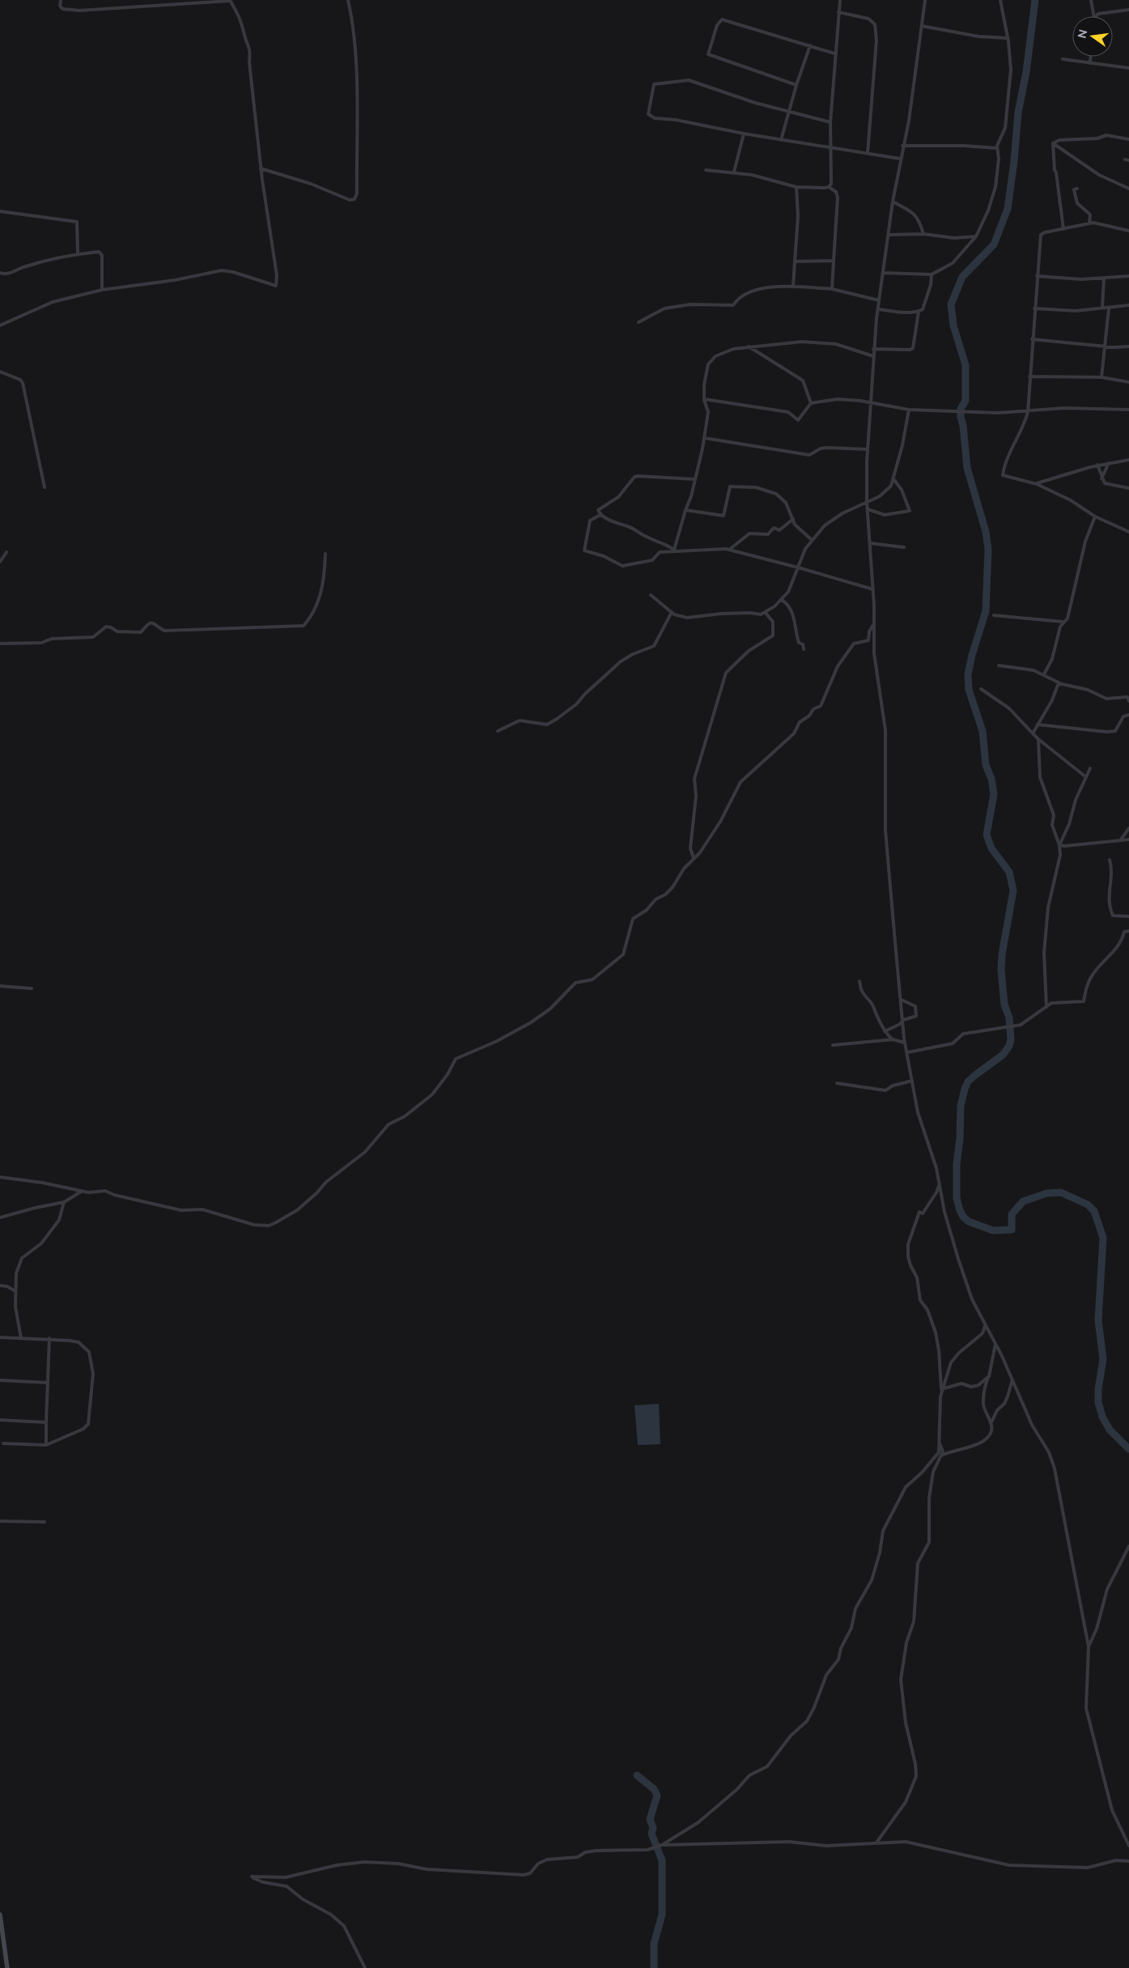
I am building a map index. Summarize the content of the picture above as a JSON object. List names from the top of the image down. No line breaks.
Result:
{"north":"left"}
